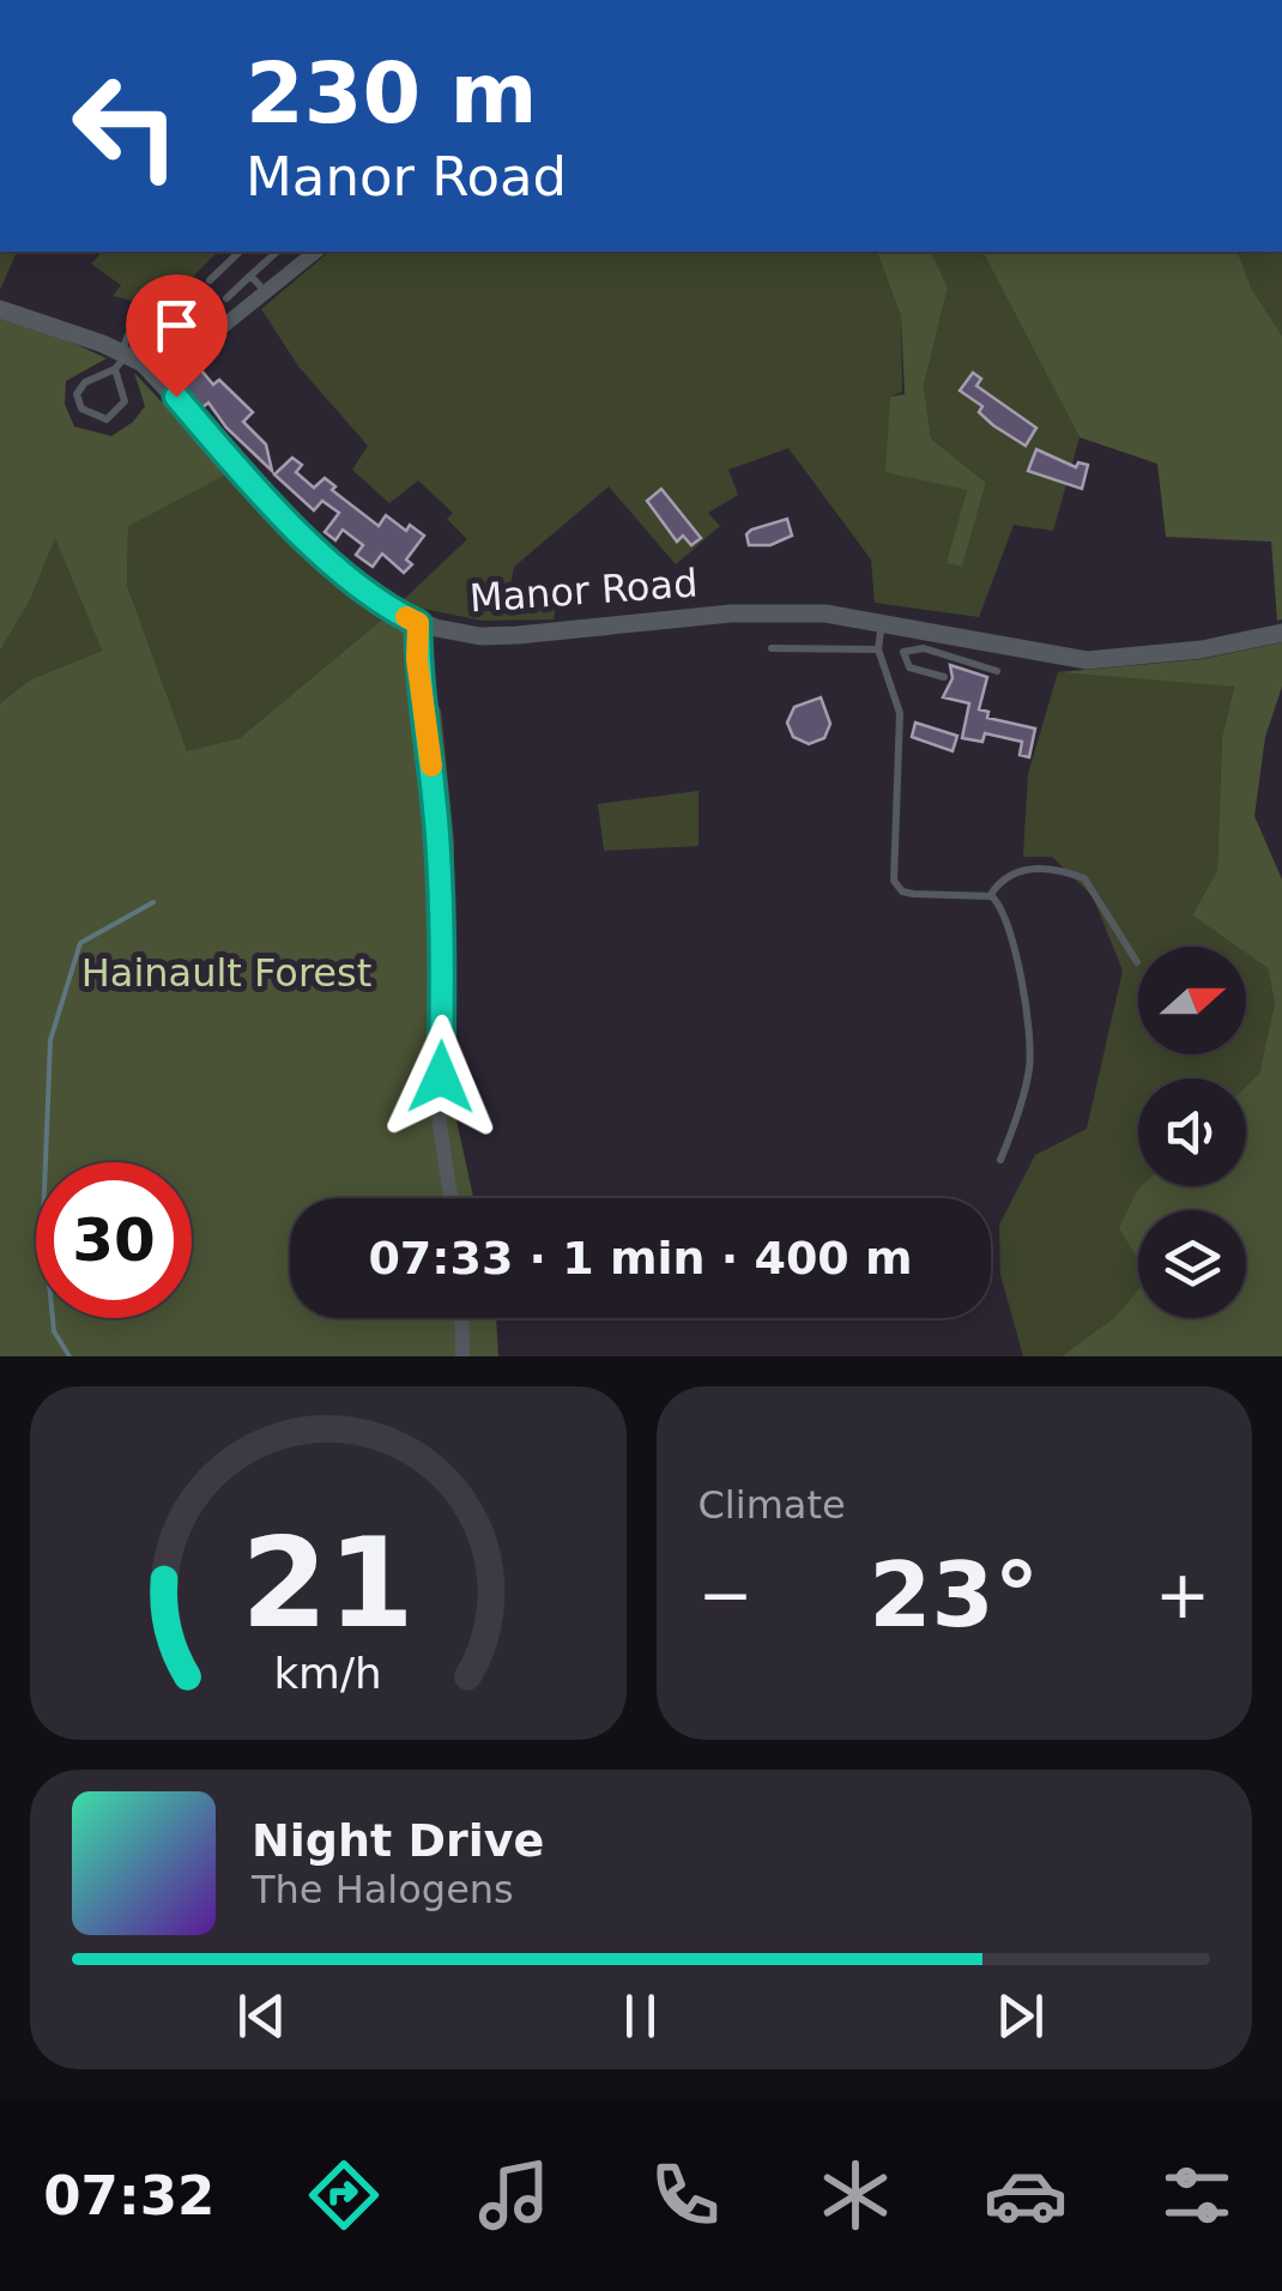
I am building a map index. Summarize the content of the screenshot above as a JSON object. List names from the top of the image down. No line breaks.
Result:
{"streets":{"street":["Manor Road"]},"parks":["Hainault Forest"],"north":"right","page":{"turn":["230 m","Manor Road"],"limit":"30","trip":"07:33 · 1 min · 400 m","tile":"Climate","heat":["−","23°","+"],"song":["Night Drive","The Halogens"],"tabs":"07:32","gauge":["21","km/h"]}}
